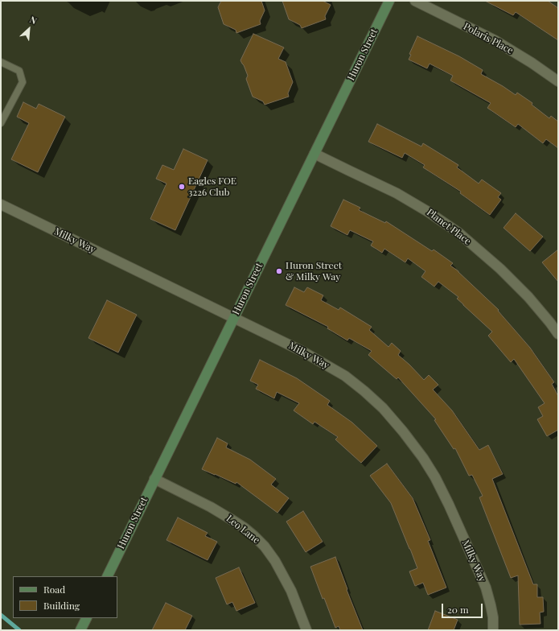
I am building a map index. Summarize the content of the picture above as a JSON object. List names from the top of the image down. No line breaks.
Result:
{"streets":{"main road":["Huron Street"],"street":["Polaris Place","Planet Place","Milky Way","Leo Lane"]},"crossings":[["Huron Street","Planet Place"],["Huron Street","Milky Way"],["Huron Street","Leo Lane"]],"places":["Eagles FOE 3226 Club","Huron Street & Milky Way"],"legend":["Road","Building"],"scale_bar":"20 m","north":"top right"}
